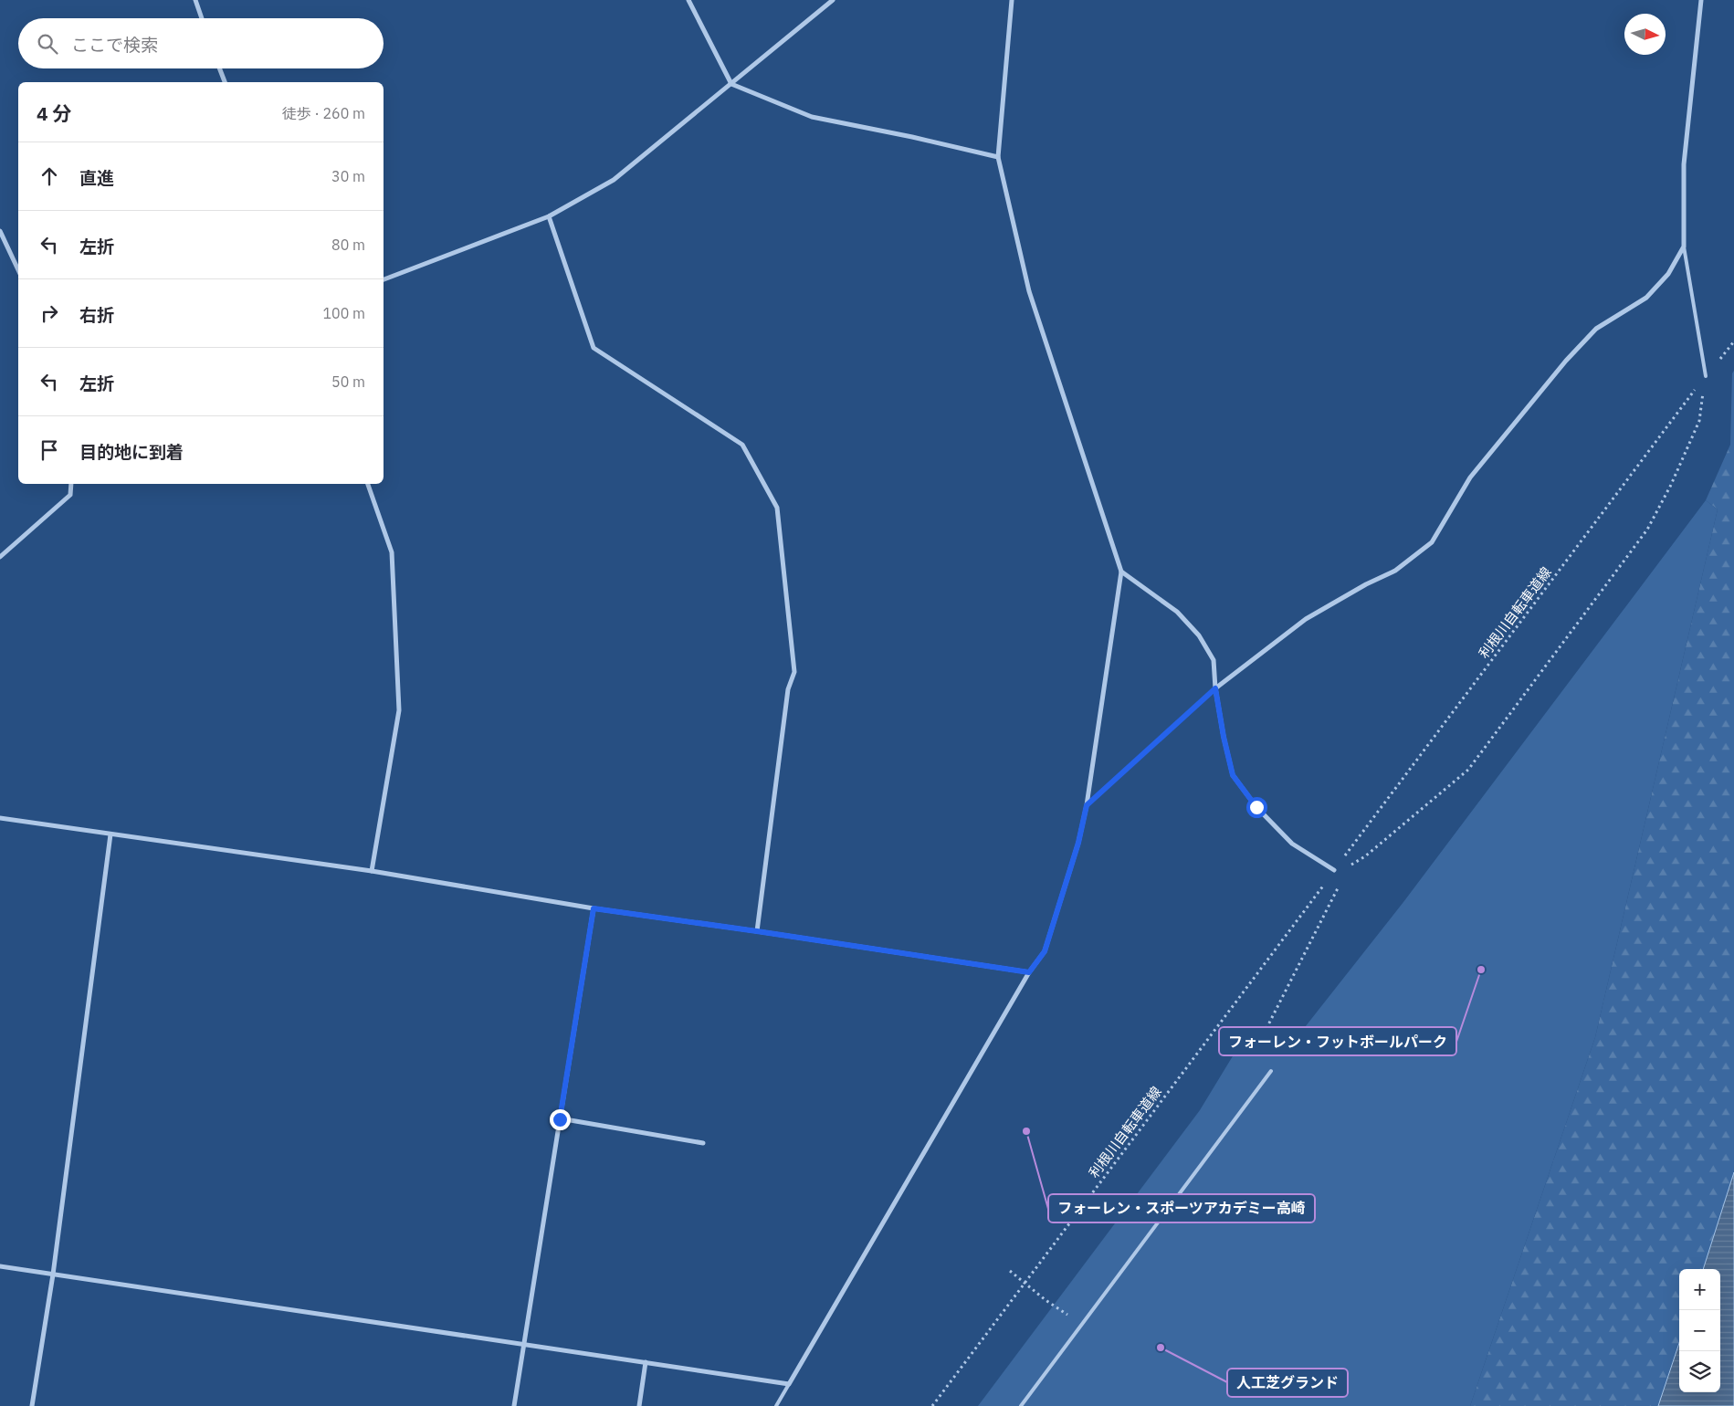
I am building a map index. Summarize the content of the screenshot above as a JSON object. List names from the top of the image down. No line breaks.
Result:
{"streets":{"path":["利根川自転車道線"]},"places":["フォーレン・フットボールパーク","フォーレン・スポーツアカデミー高崎","人工芝グランド"],"north":"right","page":{"search":"ここで検索","heading":["4 分","徒歩 · 260 m"],"list":[["直進","30 m"],["左折","80 m"],["右折","100 m"],["左折","50 m"],"目的地に到着"],"map_buttons":["+","−"]}}
